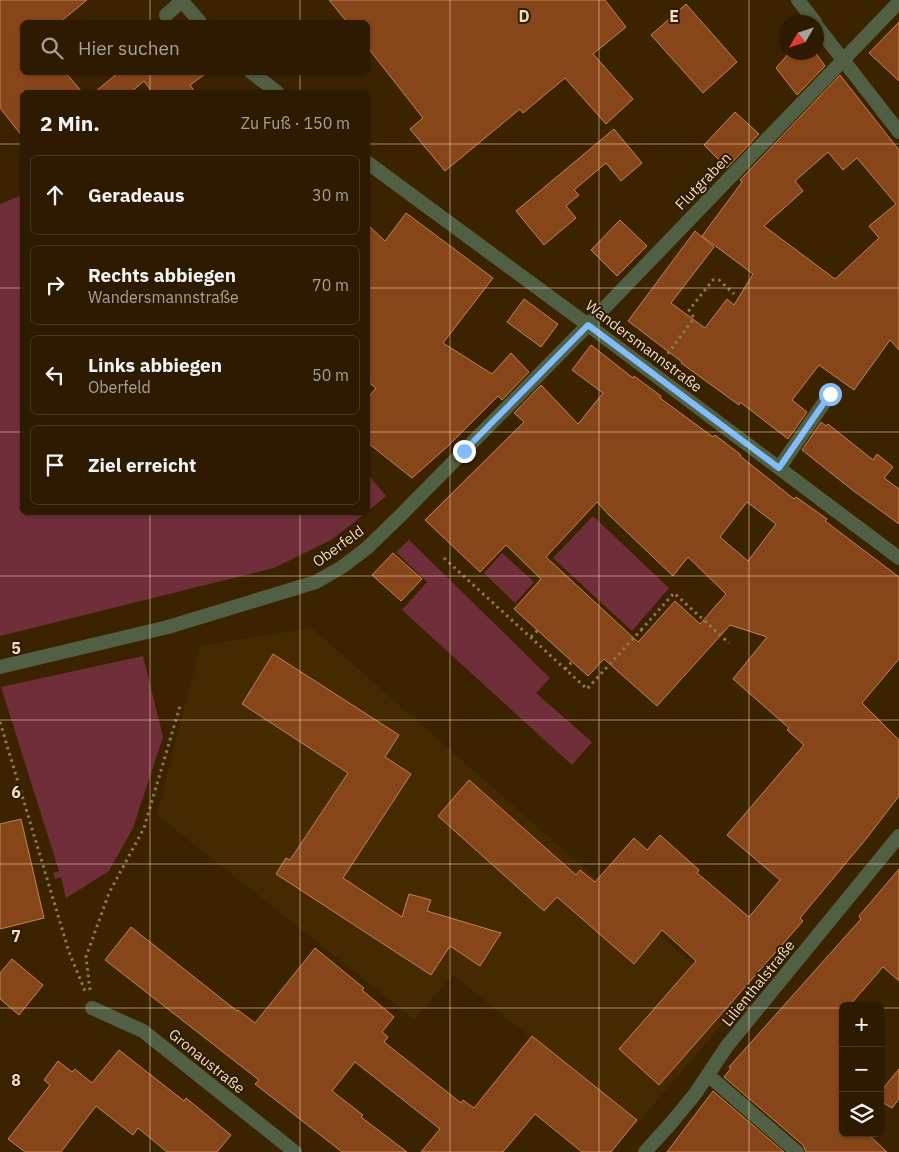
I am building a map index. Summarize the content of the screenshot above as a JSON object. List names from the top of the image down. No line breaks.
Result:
{"streets":{"street":["Flutgraben","Wandersmannstraße","Oberfeld","Lilienthalstraße","Gronaustraße"]},"crossings":[["Flutgraben","Wandersmannstraße"],["Flutgraben","Oberfeld"],["Wandersmannstraße","Oberfeld"]],"north":"bottom left","page":{"search":"Hier suchen","heading":["2 Min.","Zu Fuß · 150 m"],"list":[["Geradeaus","30 m"],["Rechts abbiegen","Wandersmannstraße","70 m"],["Links abbiegen","Oberfeld","50 m"],"Ziel erreicht"],"map_buttons":["+","−"]},"grid":{"columns":["D","E"],"rows":["5","6","7","8"]}}
